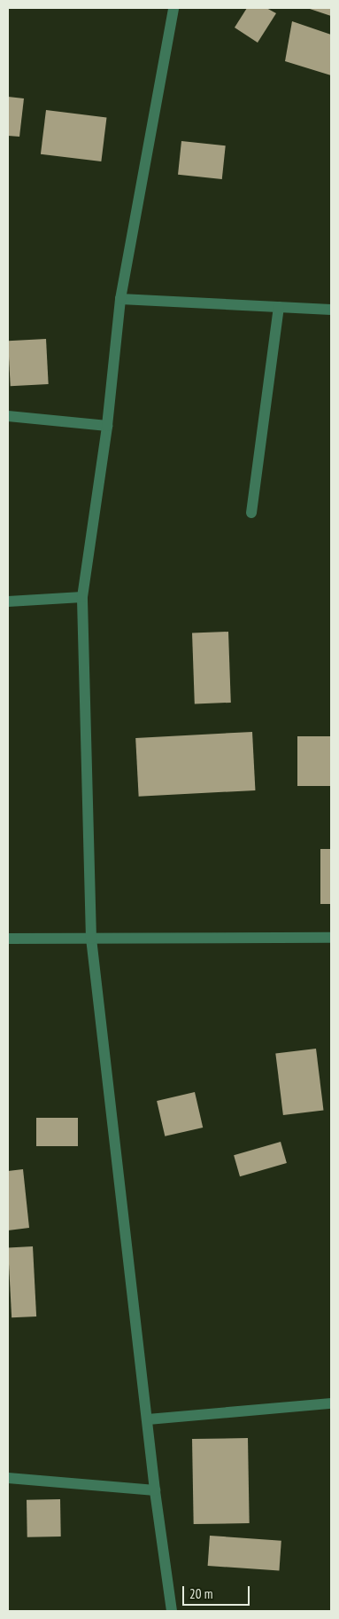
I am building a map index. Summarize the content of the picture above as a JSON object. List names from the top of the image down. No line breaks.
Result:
{"scale_bar":"20 m"}
